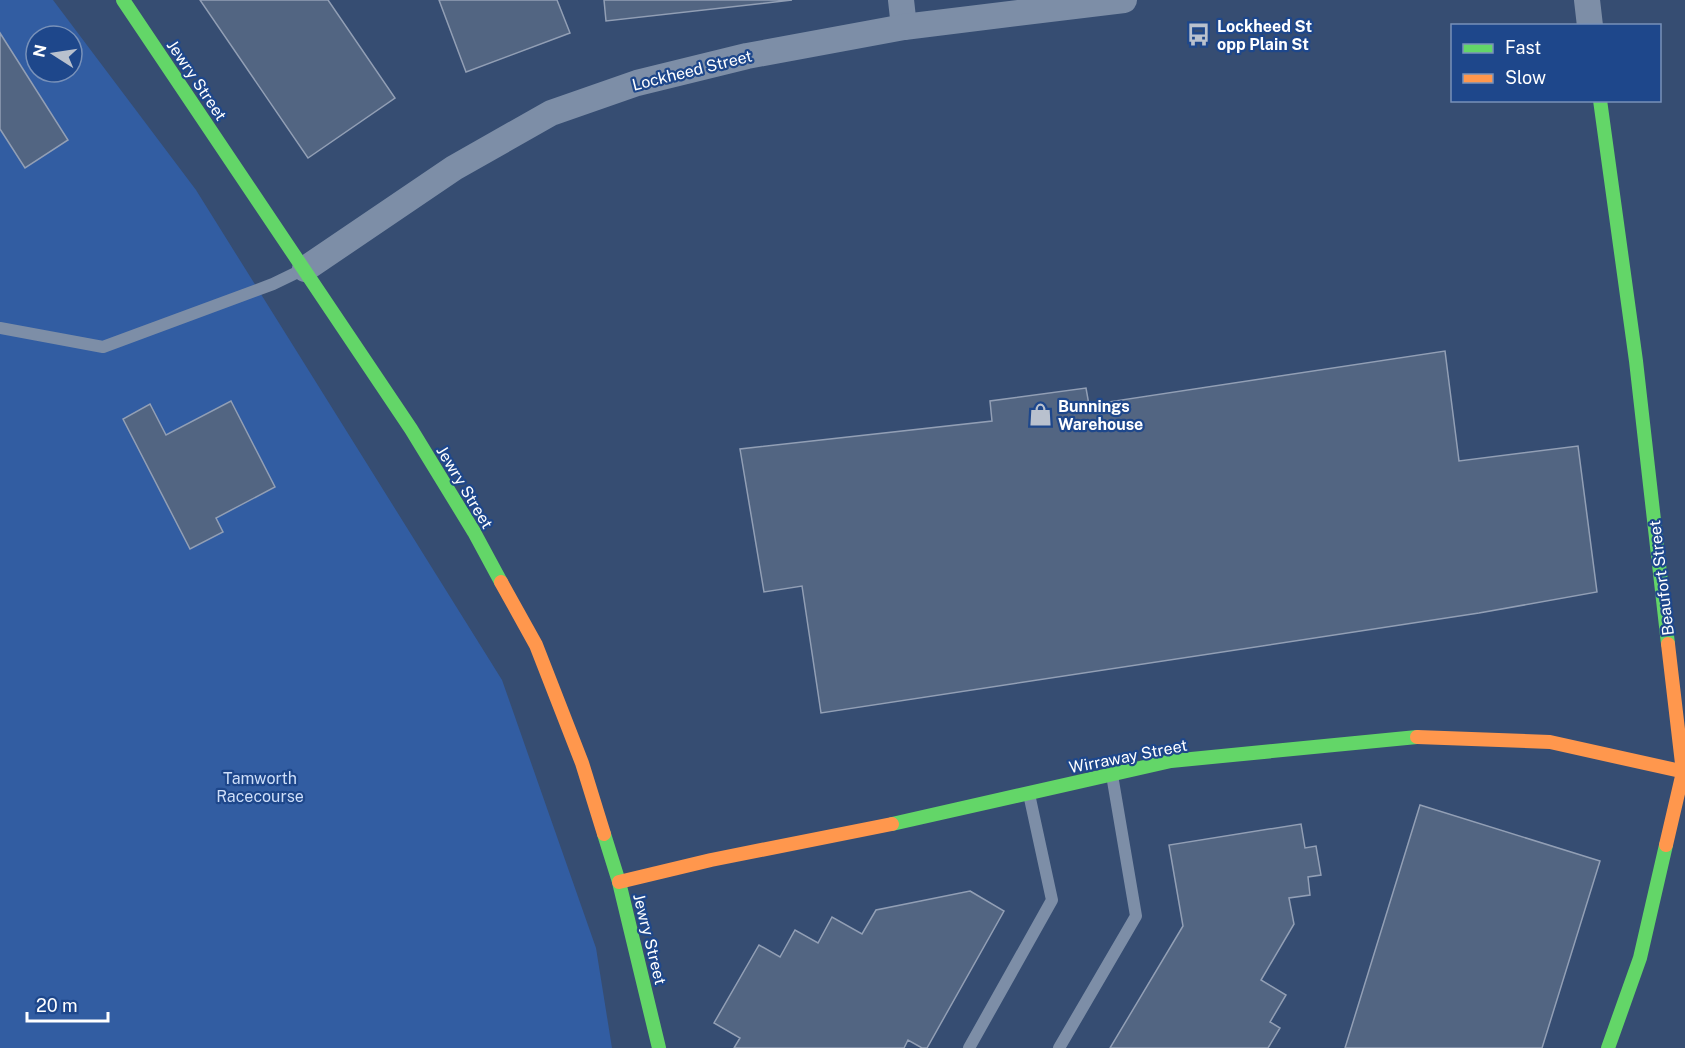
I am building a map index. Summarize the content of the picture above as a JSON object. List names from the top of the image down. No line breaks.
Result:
{"streets":{"street":["Lockheed Street","Jewry Street","Beaufort Street","Wirraway Street"]},"crossings":[["Lockheed Street","Jewry Street"],["Jewry Street","Wirraway Street"],["Beaufort Street","Wirraway Street"]],"parks":["Tamworth Racecourse"],"places":{"bus stop":["Lockheed St opp Plain St"],"shop":["Bunnings Warehouse"]},"legend":["Fast","Slow"],"scale_bar":"20 m","north":"left"}
